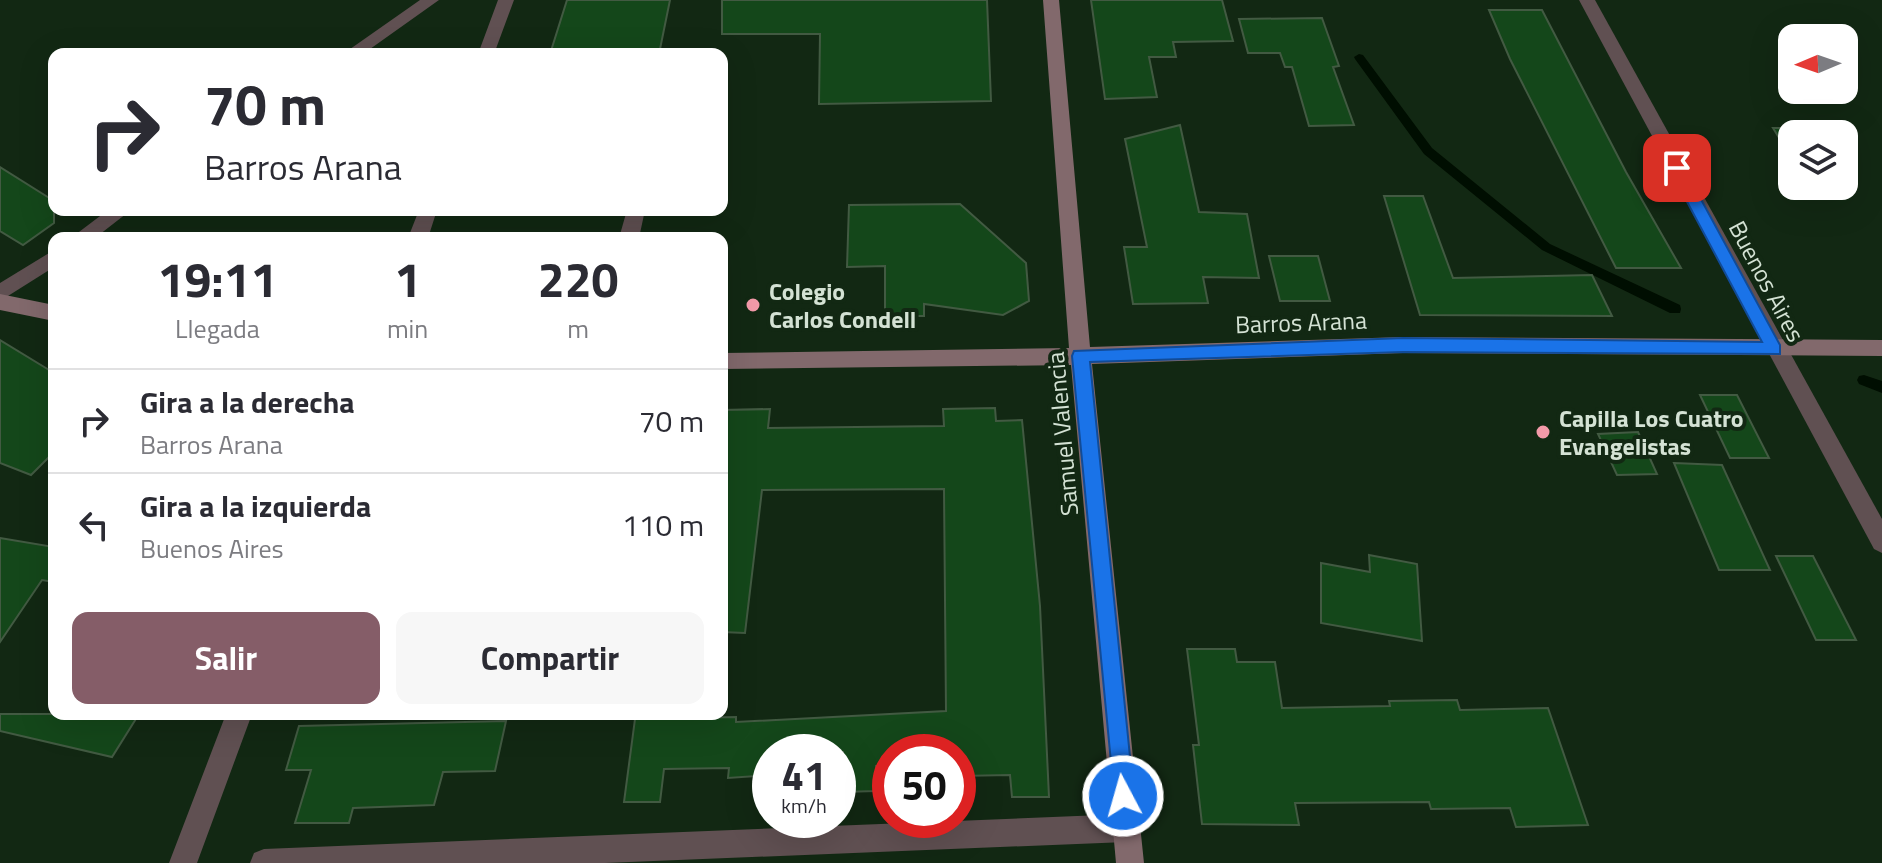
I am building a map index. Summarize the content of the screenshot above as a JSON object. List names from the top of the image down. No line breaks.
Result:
{"streets":{"main road":["Barros Arana","Samuel Valencia"],"street":["Buenos Aires"]},"crossings":[["Buenos Aires","Barros Arana"],["Barros Arana","Samuel Valencia"]],"places":["Colegio Carlos Condell","Capilla Los Cuatro Evangelistas"],"north":"left","page":{"turn":["70 m","Barros Arana"],"eta":["19:11","Llegada","1","min","220","m"],"list":[{"name":"Gira a la derecha","note":"Barros Arana","value":"70 m"},{"name":"Gira a la izquierda","note":"Buenos Aires","value":"110 m"}],"buttons":["Salir","Compartir"],"speed":"41 km/h","limit":"50"}}
